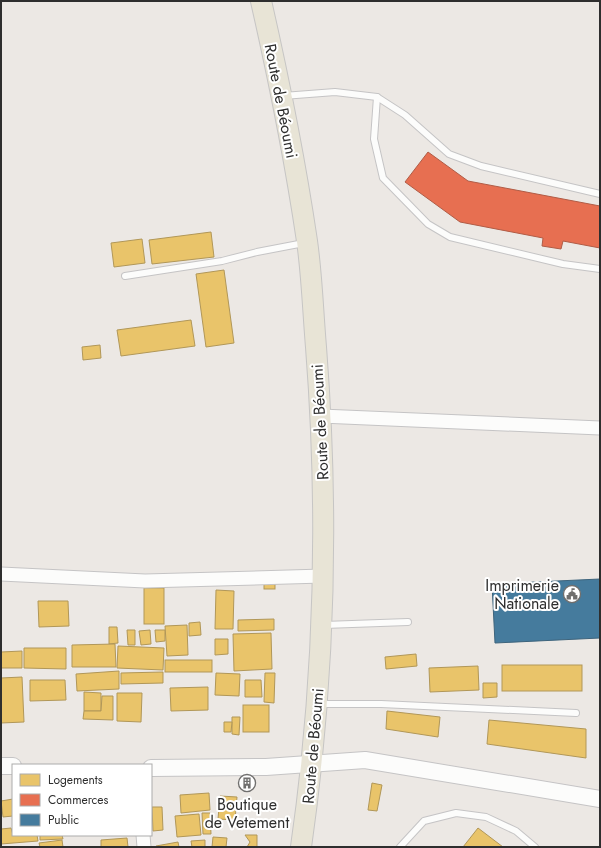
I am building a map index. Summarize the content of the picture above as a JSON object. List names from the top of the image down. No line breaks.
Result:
{"streets":{"main road":["Route de Béoumi"]},"places":{"public building":["Imprimerie Nationale"],"building":["Boutique de Vetement"]},"legend":["Logements","Commerces","Public"]}
